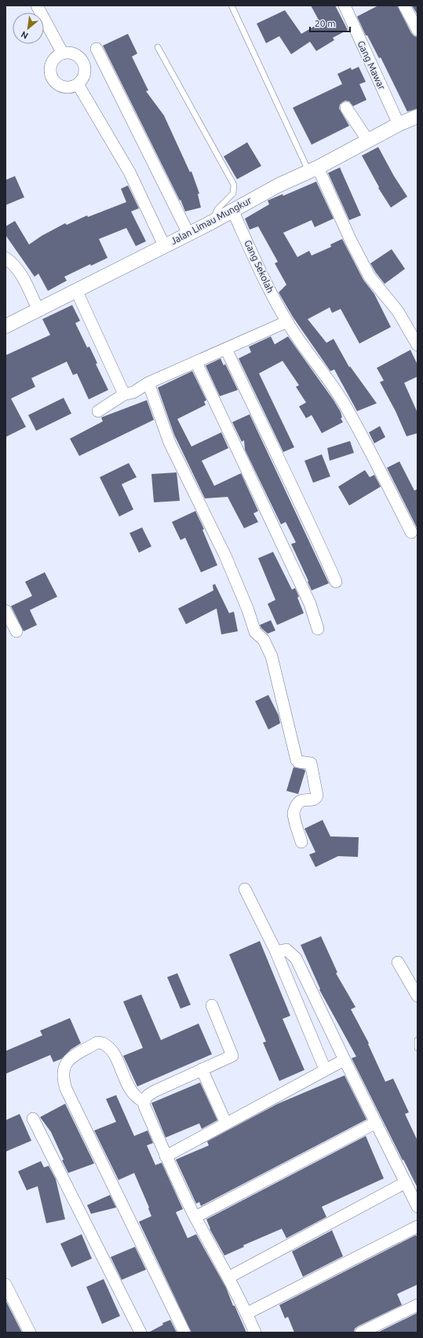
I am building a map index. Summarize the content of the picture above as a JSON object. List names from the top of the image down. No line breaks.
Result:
{"streets":{"street":["Gang Mawar","Jalan Limau Mungkur","Gang Sekolah"]},"crossings":[["Gang Mawar","Jalan Limau Mungkur"],["Jalan Limau Mungkur","Gang Sekolah"]],"scale_bar":"20 m","north":"bottom left"}
